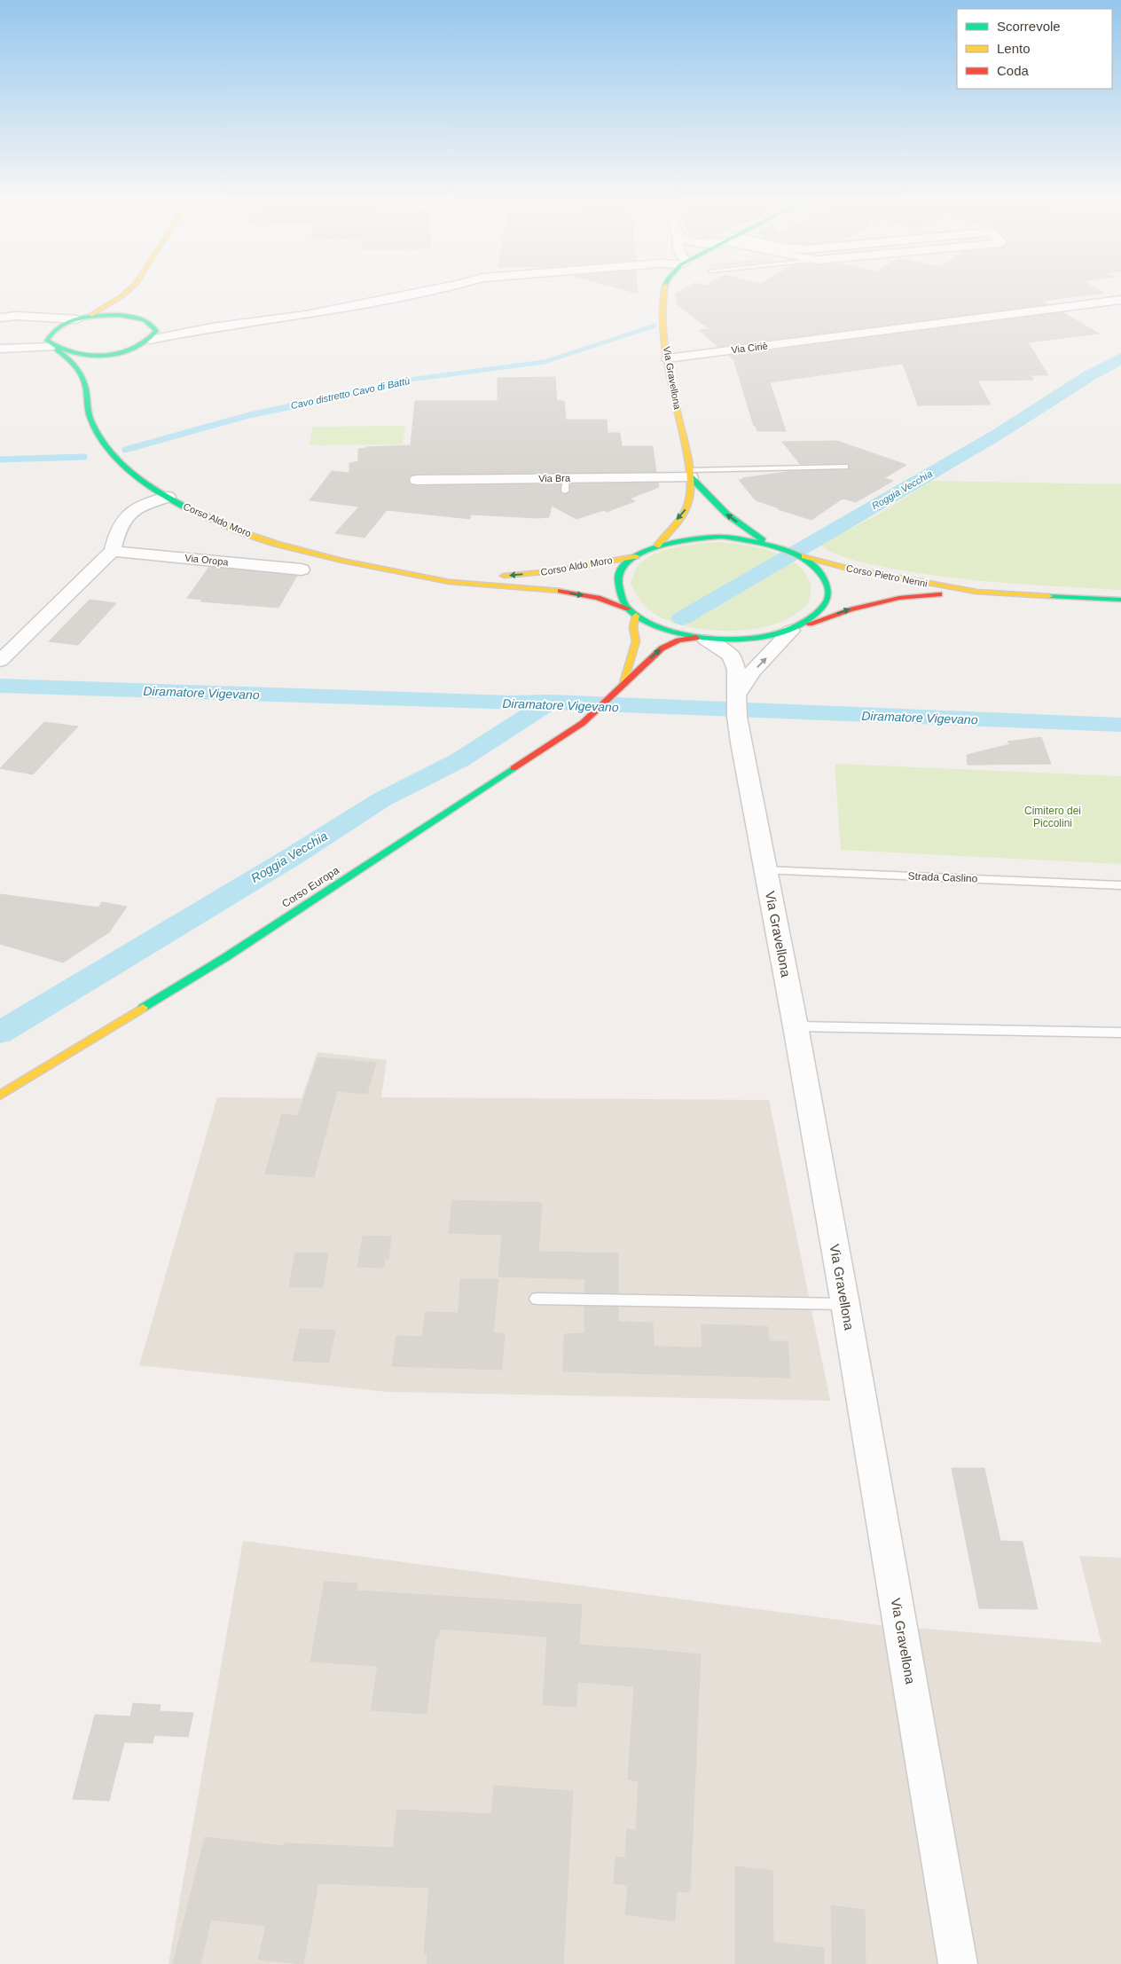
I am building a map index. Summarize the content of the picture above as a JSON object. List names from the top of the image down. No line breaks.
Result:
{"streets":{"main road":["Via Gravellona","Corso Aldo Moro","Corso Pietro Nenni","Corso Europa"],"street":["Via Ciriè","Via Bra","Via Oropa"],"lane":["Strada Caslino"]},"crossings":[["Via Ciriè","Via Gravellona"],["Via Gravellona","Via Bra"],["Via Gravellona","Corso Aldo Moro"],["Via Gravellona","Corso Pietro Nenni"],["Via Gravellona","Strada Caslino"],["Via Gravellona","Corso Europa"],["Corso Aldo Moro","Corso Pietro Nenni"],["Corso Aldo Moro","Corso Europa"],["Corso Pietro Nenni","Corso Europa"]],"water":["Cavo distretto Cavo di Battù","Roggia Vecchia","Diramatore Vigevano"],"parks":["Cimitero dei Piccolini"],"legend":["Scorrevole","Lento","Coda"]}
